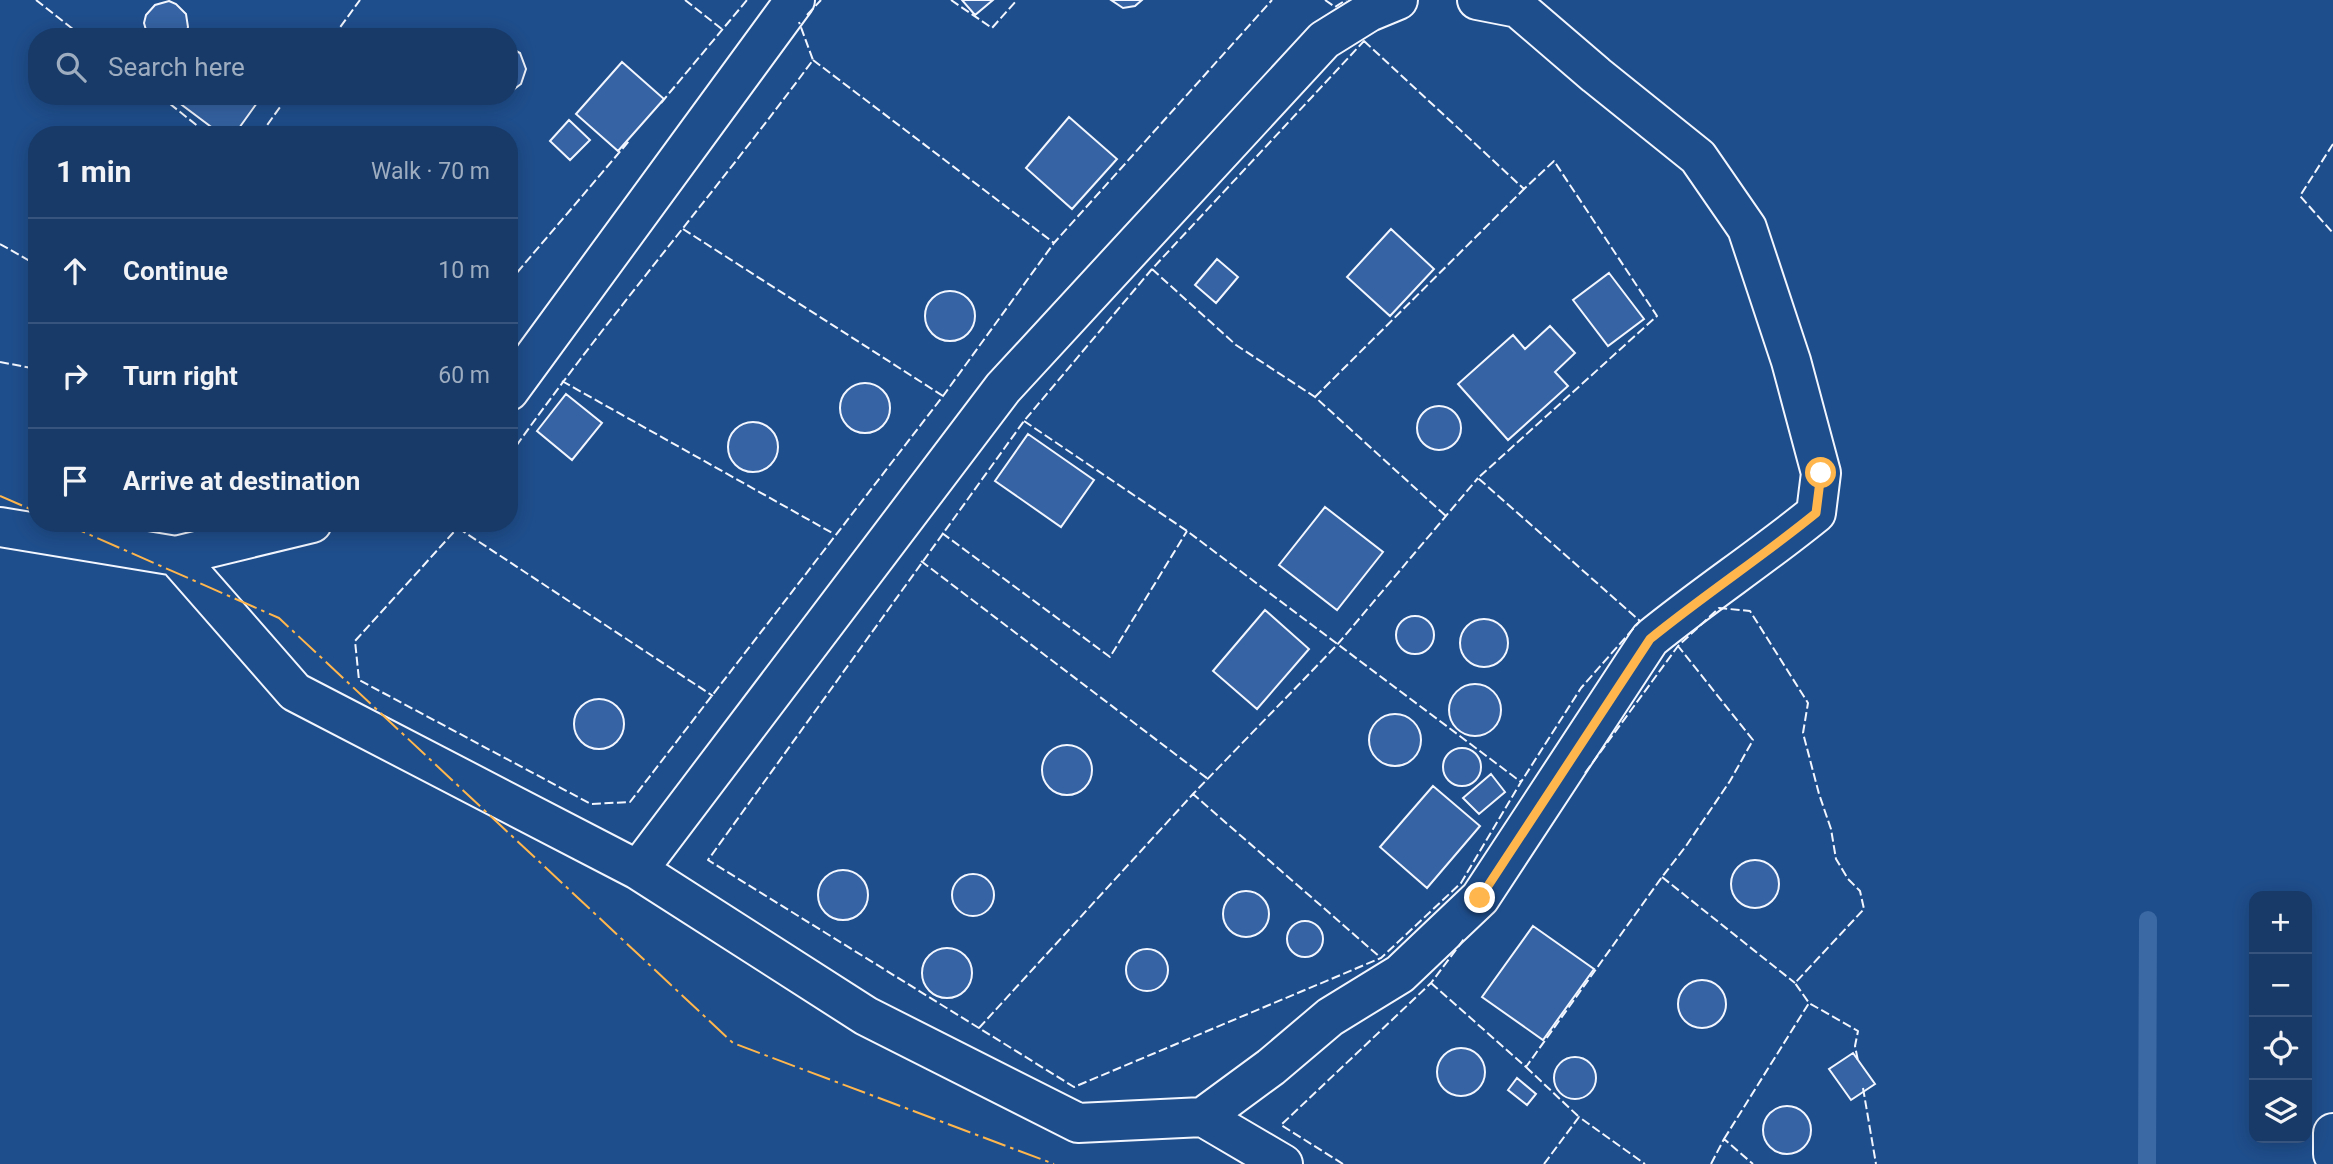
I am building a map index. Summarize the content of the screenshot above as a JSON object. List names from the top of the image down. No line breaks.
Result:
{"page":{"search":"Search here","heading":["1 min","Walk · 70 m"],"list":[["Continue","10 m"],["Turn right","60 m"],"Arrive at destination"],"map_buttons":["+","−"]}}
